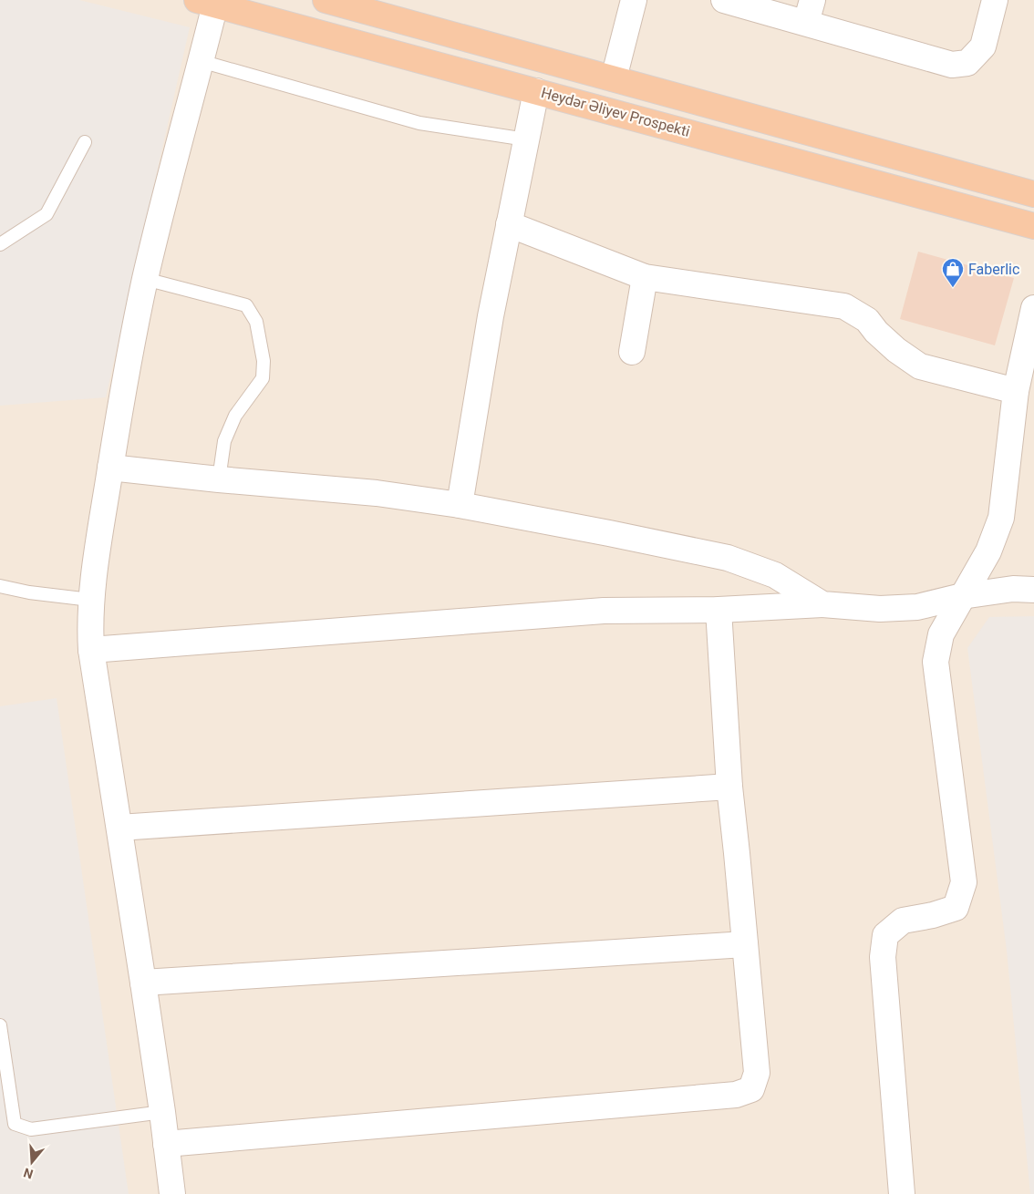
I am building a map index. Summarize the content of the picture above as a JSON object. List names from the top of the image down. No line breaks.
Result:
{"streets":{"highway":["Heydər Əliyev Prospekti"]},"places":{"shop":["Faberlic"]},"north":"bottom"}
